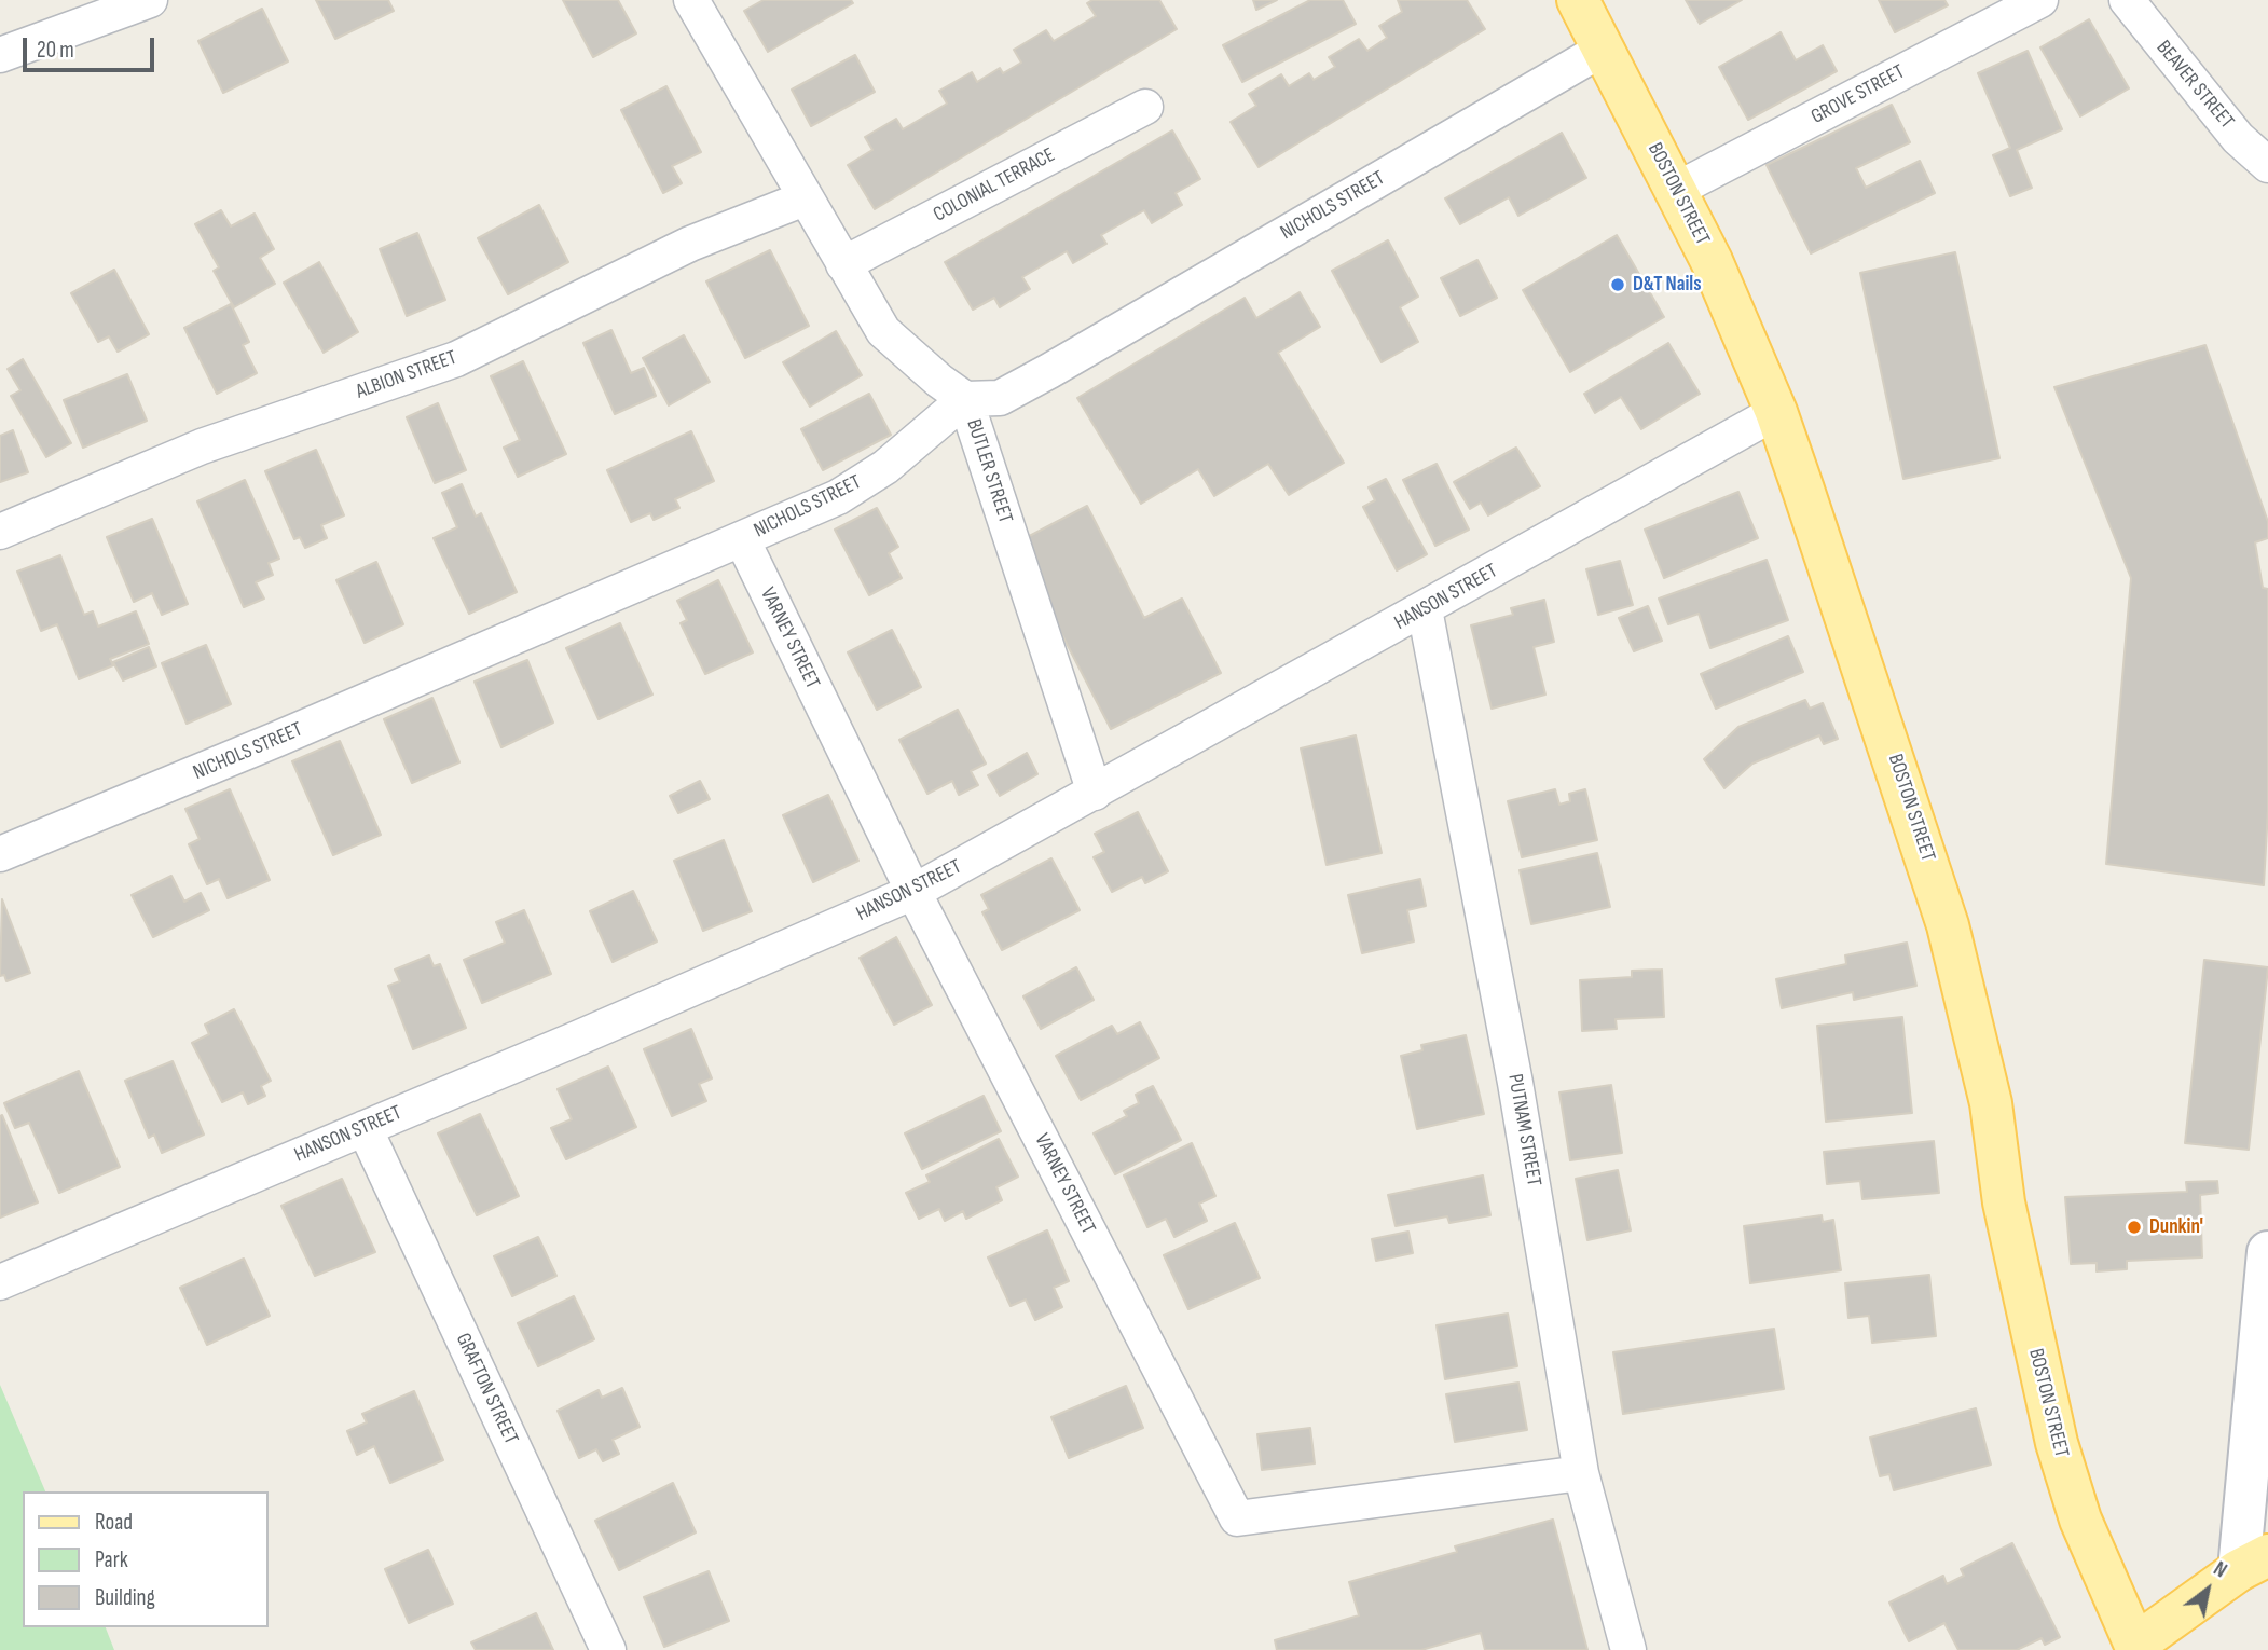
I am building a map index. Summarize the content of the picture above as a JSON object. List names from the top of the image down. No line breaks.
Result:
{"streets":{"main road":["BOSTON STREET"],"street":["BEAVER STREET","GROVE STREET","COLONIAL TERRACE","NICHOLS STREET","ALBION STREET","BUTLER STREET","HANSON STREET","VARNEY STREET","PUTNAM STREET","GRAFTON STREET"]},"crossings":[["GROVE STREET","BOSTON STREET"],["COLONIAL TERRACE","BUTLER STREET"],["BOSTON STREET","NICHOLS STREET"],["BOSTON STREET","HANSON STREET"],["NICHOLS STREET","BUTLER STREET"],["NICHOLS STREET","VARNEY STREET"],["ALBION STREET","BUTLER STREET"],["BUTLER STREET","HANSON STREET"],["HANSON STREET","VARNEY STREET"],["HANSON STREET","PUTNAM STREET"],["HANSON STREET","GRAFTON STREET"],["VARNEY STREET","PUTNAM STREET"]],"places":["D&T Nails","Dunkin'"],"legend":["Road","Park","Building"],"scale_bar":"20 m","north":"top right"}
